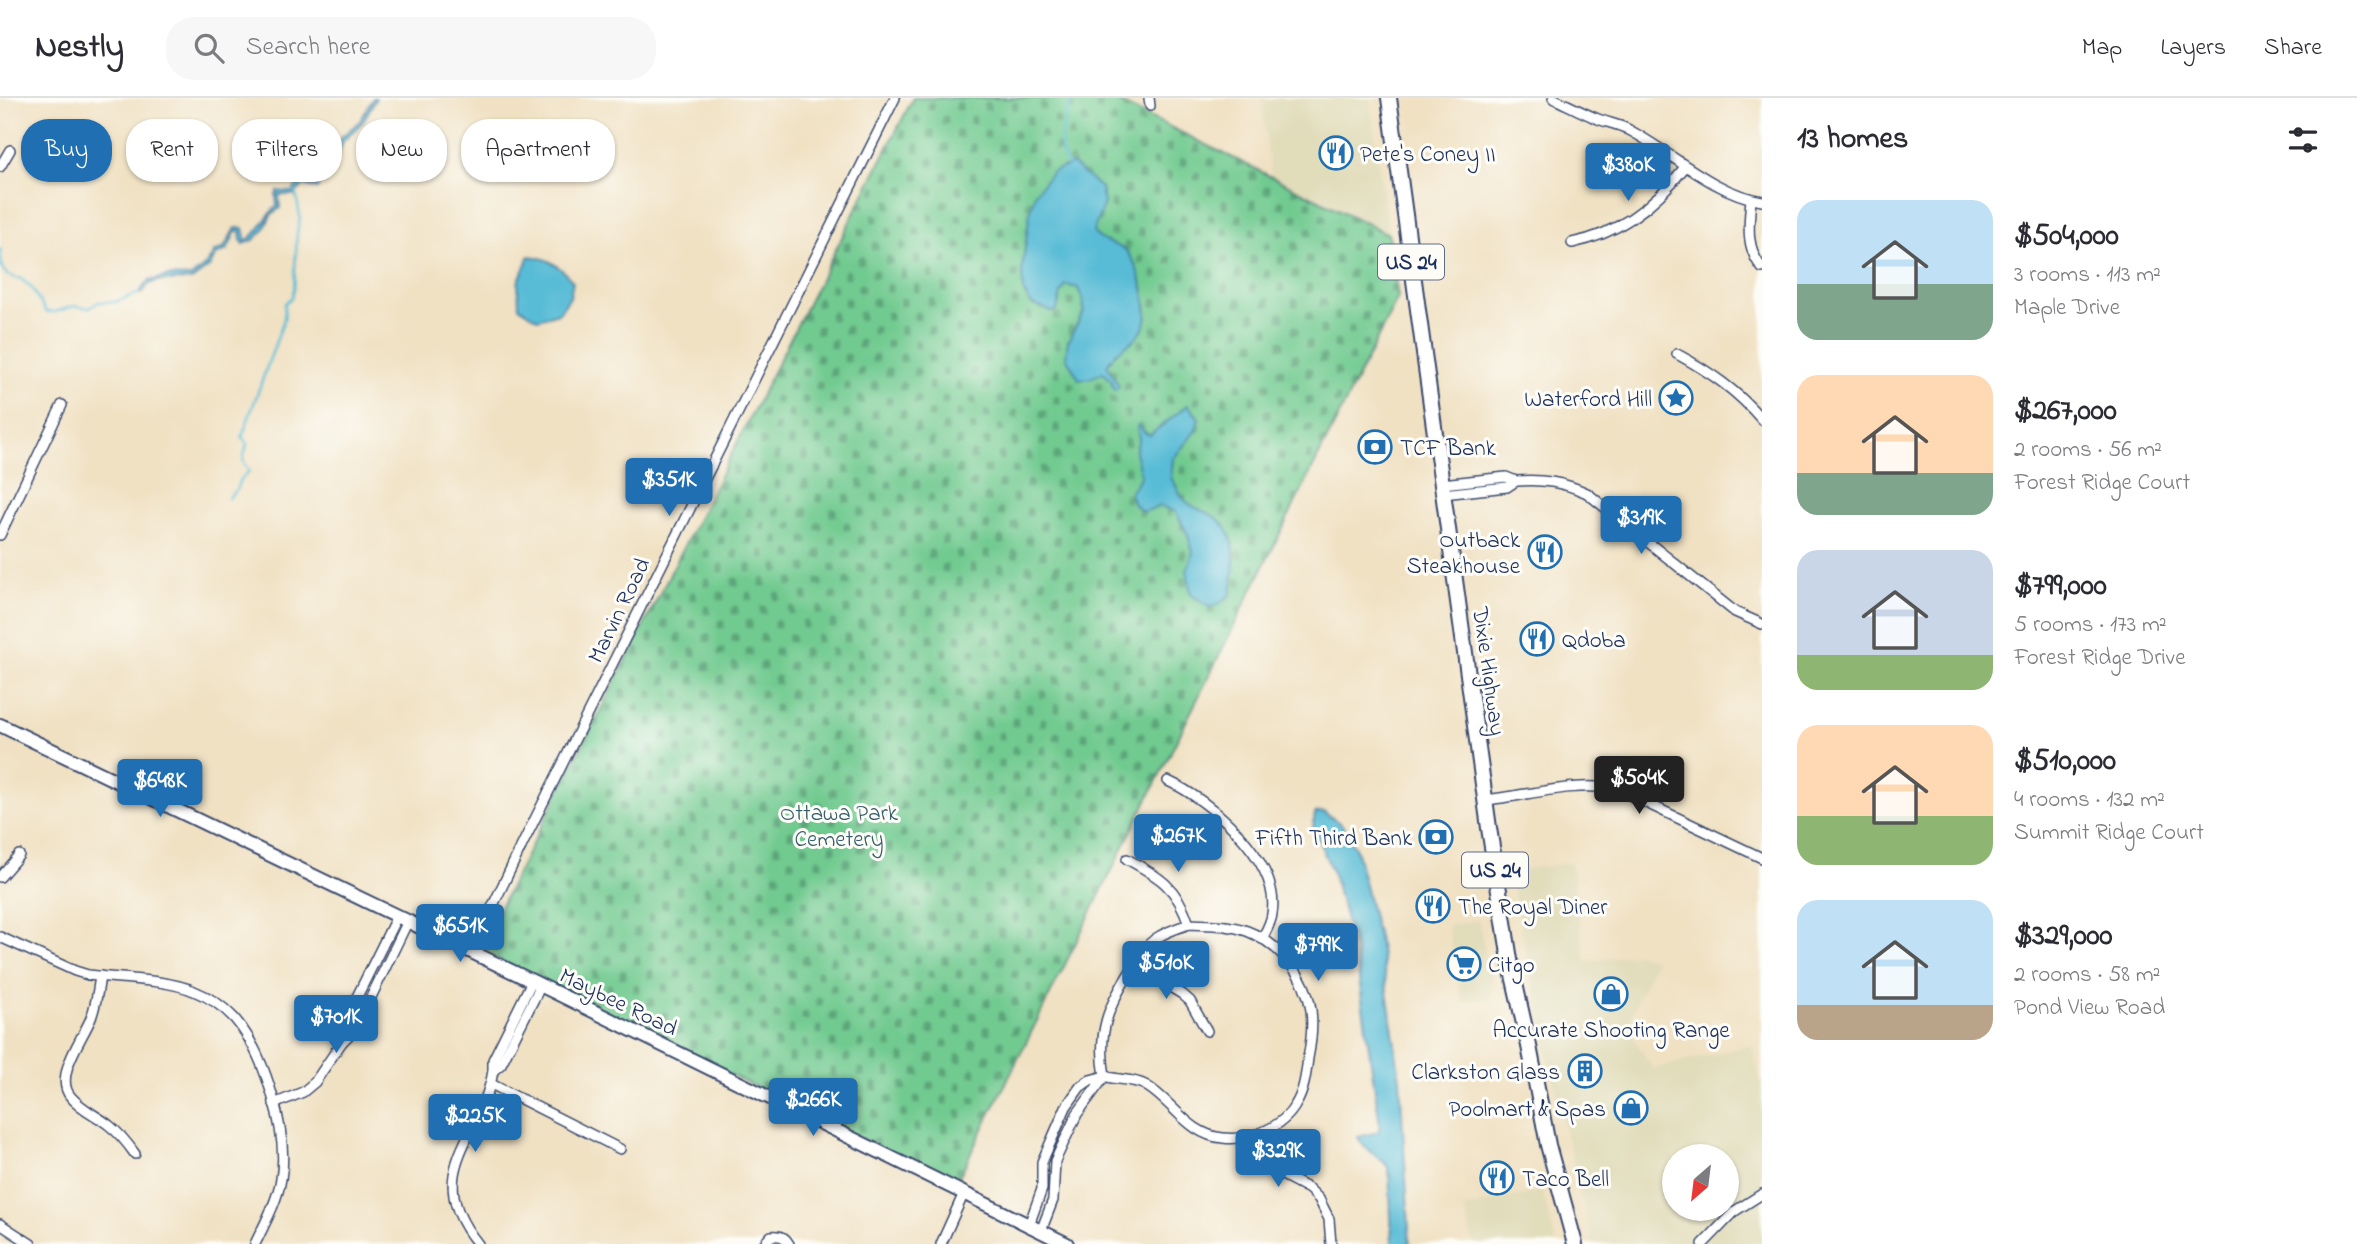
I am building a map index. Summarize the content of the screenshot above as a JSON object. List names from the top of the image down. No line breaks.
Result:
{"streets":{"main road":["US 24","Dixie Highway","Maybee Road"],"street":["Marvin Road"]},"crossings":[["Marvin Road","Maybee Road"]],"parks":["Ottawa Park Cemetery"],"places":{"restaurant":["Pete's Coney II","Outback Steakhouse","Qdoba","The Royal Diner","Taco Bell"],"place":["Waterford Hill"],"bank":["TCF Bank","Fifth Third Bank"],"supermarket":["Citgo"],"shop":["Accurate Shooting Range","Poolmart & Spas"],"building":["Clarkston Glass"]},"north":"bottom left","page":{"header":"Nestly","search":"Search here","nav":["Map","Layers","Share"],"heading":"13 homes","chip":["Buy","Rent","Filters","New","Apartment"],"price":["$380K","$351K","$319K","$504K","$648K","$267K","$651K","$799K","$510K","$701K","$266K","$225K","$329K"],"list":[{"name":"$504,000","note":"3 rooms · 113 m² · Maple Drive"},{"name":"$267,000","note":"2 rooms · 56 m² · Forest Ridge Court"},{"name":"$799,000","note":"5 rooms · 173 m² · Forest Ridge Drive"},{"name":"$510,000","note":"4 rooms · 132 m² · Summit Ridge Court"},{"name":"$329,000","note":"2 rooms · 58 m² · Pond View Road"}]}}
